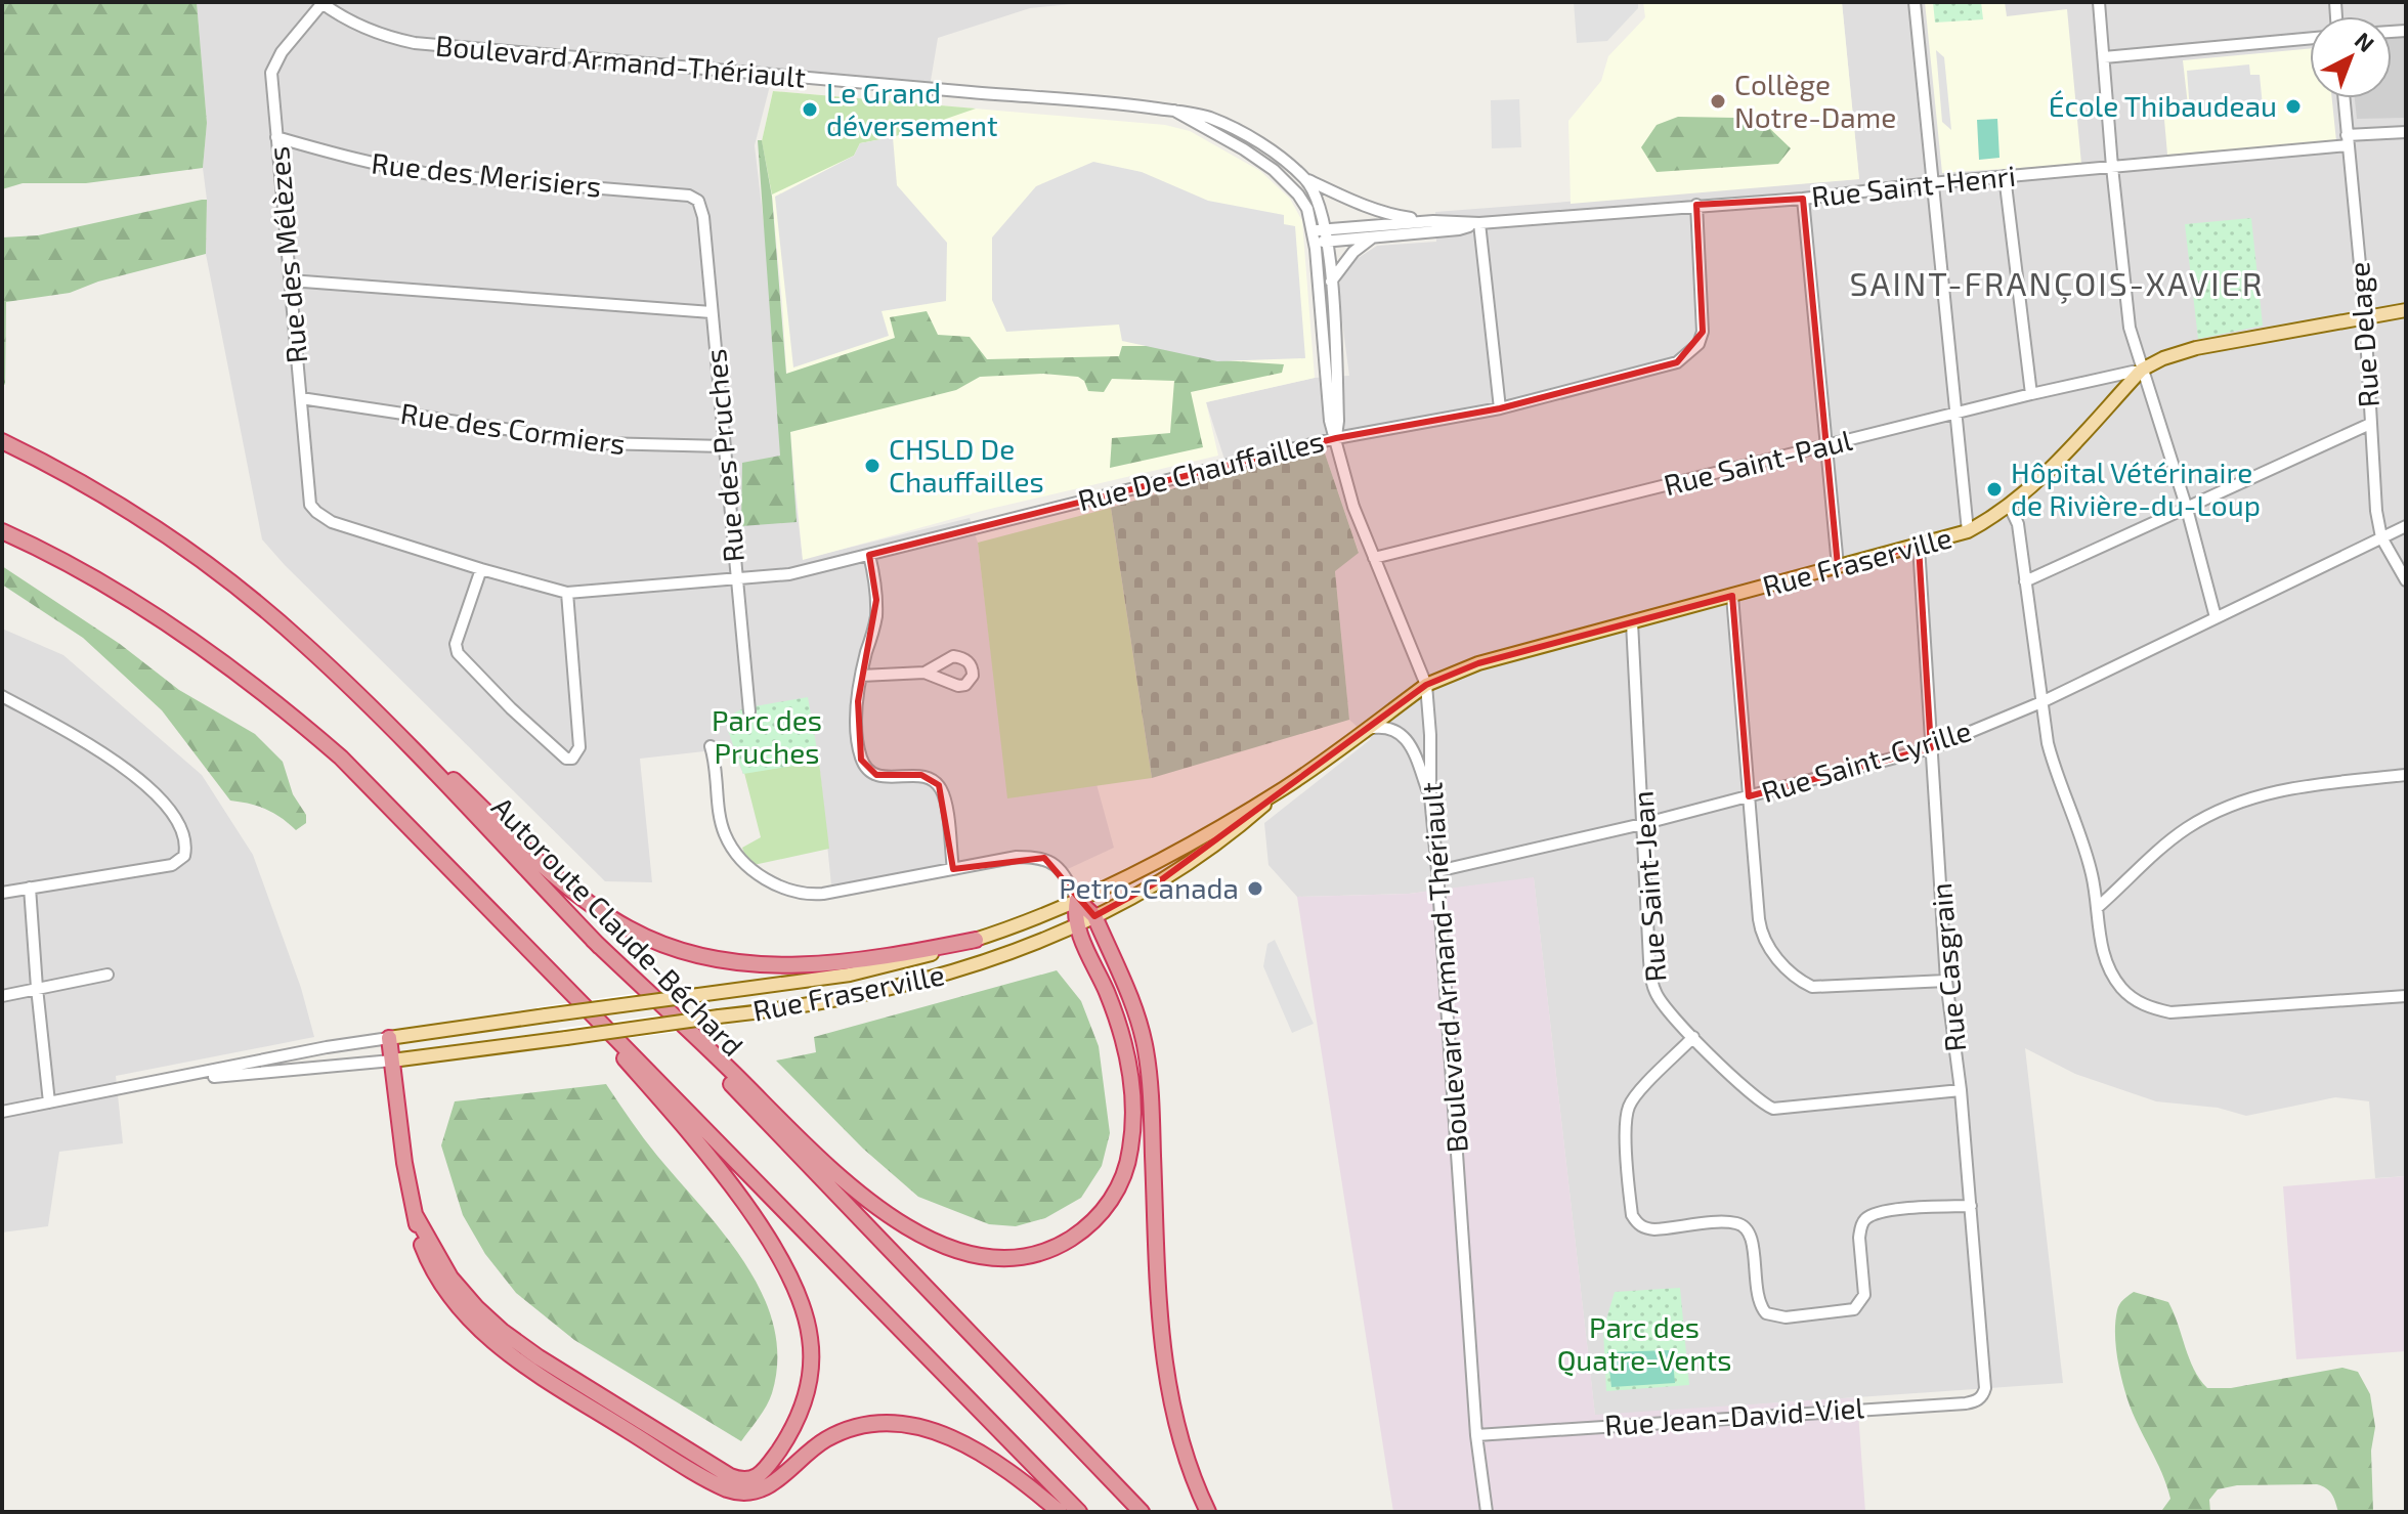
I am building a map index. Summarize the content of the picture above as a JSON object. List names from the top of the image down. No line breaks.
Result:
{"streets":{"highway":["Autoroute Claude-Béchard"],"main road":["Rue Fraserville"],"street":["Boulevard Armand-Thériault","Rue des Merisiers","Rue Saint-Henri","Rue des Mélèzes","Rue Delage","Rue des Cormiers","Rue des Pruches","Rue Saint-Paul","Rue De Chauffailles","Rue Saint-Cyrille","Rue Saint-Jean","Rue Casgrain","Rue Jean-David-Viel"]},"crossings":[["Boulevard Armand-Thériault","Rue Saint-Henri"],["Boulevard Armand-Thériault","Rue des Mélèzes"],["Boulevard Armand-Thériault","Rue Saint-Paul"],["Boulevard Armand-Thériault","Rue De Chauffailles"],["Boulevard Armand-Thériault","Rue Fraserville"],["Boulevard Armand-Thériault","Rue Saint-Cyrille"],["Boulevard Armand-Thériault","Rue Jean-David-Viel"],["Rue des Merisiers","Rue des Mélèzes"],["Rue des Merisiers","Rue des Pruches"],["Rue Saint-Henri","Rue Delage"],["Rue Saint-Henri","Rue De Chauffailles"],["Rue des Mélèzes","Rue des Cormiers"],["Rue des Mélèzes","Rue De Chauffailles"],["Rue Delage","Rue Fraserville"],["Rue Delage","Rue Saint-Cyrille"],["Rue des Cormiers","Rue des Pruches"],["Rue des Pruches","Rue De Chauffailles"],["Rue Saint-Paul","Rue Fraserville"],["Rue Fraserville","Rue Saint-Jean"],["Rue Fraserville","Rue Casgrain"],["Rue Saint-Cyrille","Rue Saint-Jean"],["Rue Saint-Cyrille","Rue Casgrain"],["Rue Saint-Jean","Rue Casgrain"],["Rue Casgrain","Rue Jean-David-Viel"]],"districts":["SAINT-FRANÇOIS-XAVIER"],"parks":["Parc des Pruches","Parc des Quatre-Vents"],"places":["Collège Notre-Dame","École Thibaudeau","Le Grand déversement","CHSLD De Chauffailles","Hôpital Vétérinaire de Rivière-du-Loup","Petro-Canada"],"north":"top right"}
